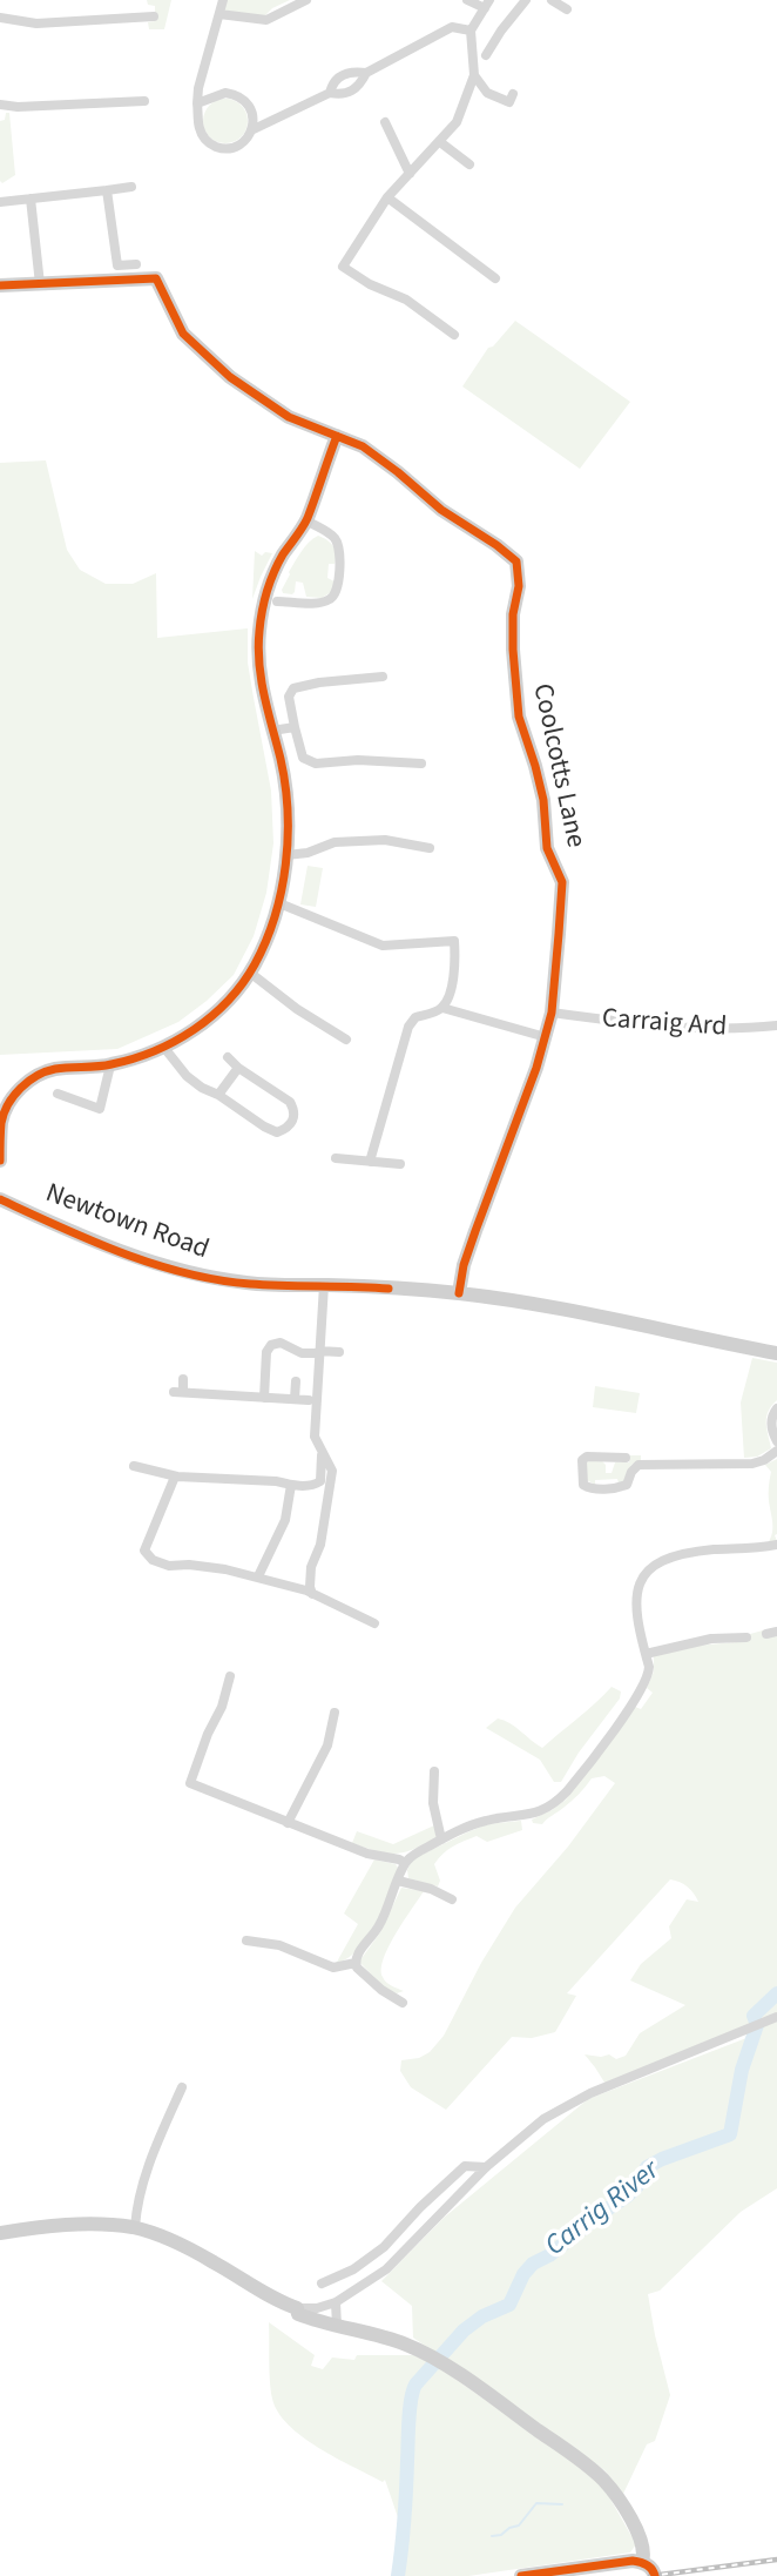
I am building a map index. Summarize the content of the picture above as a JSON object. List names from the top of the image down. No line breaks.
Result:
{"streets":{"street":["Coolcotts Lane","Carraig Ard","Newtown Road"]},"crossings":[["Coolcotts Lane","Carraig Ard"],["Coolcotts Lane","Newtown Road"]],"water":["Carrig River"]}
